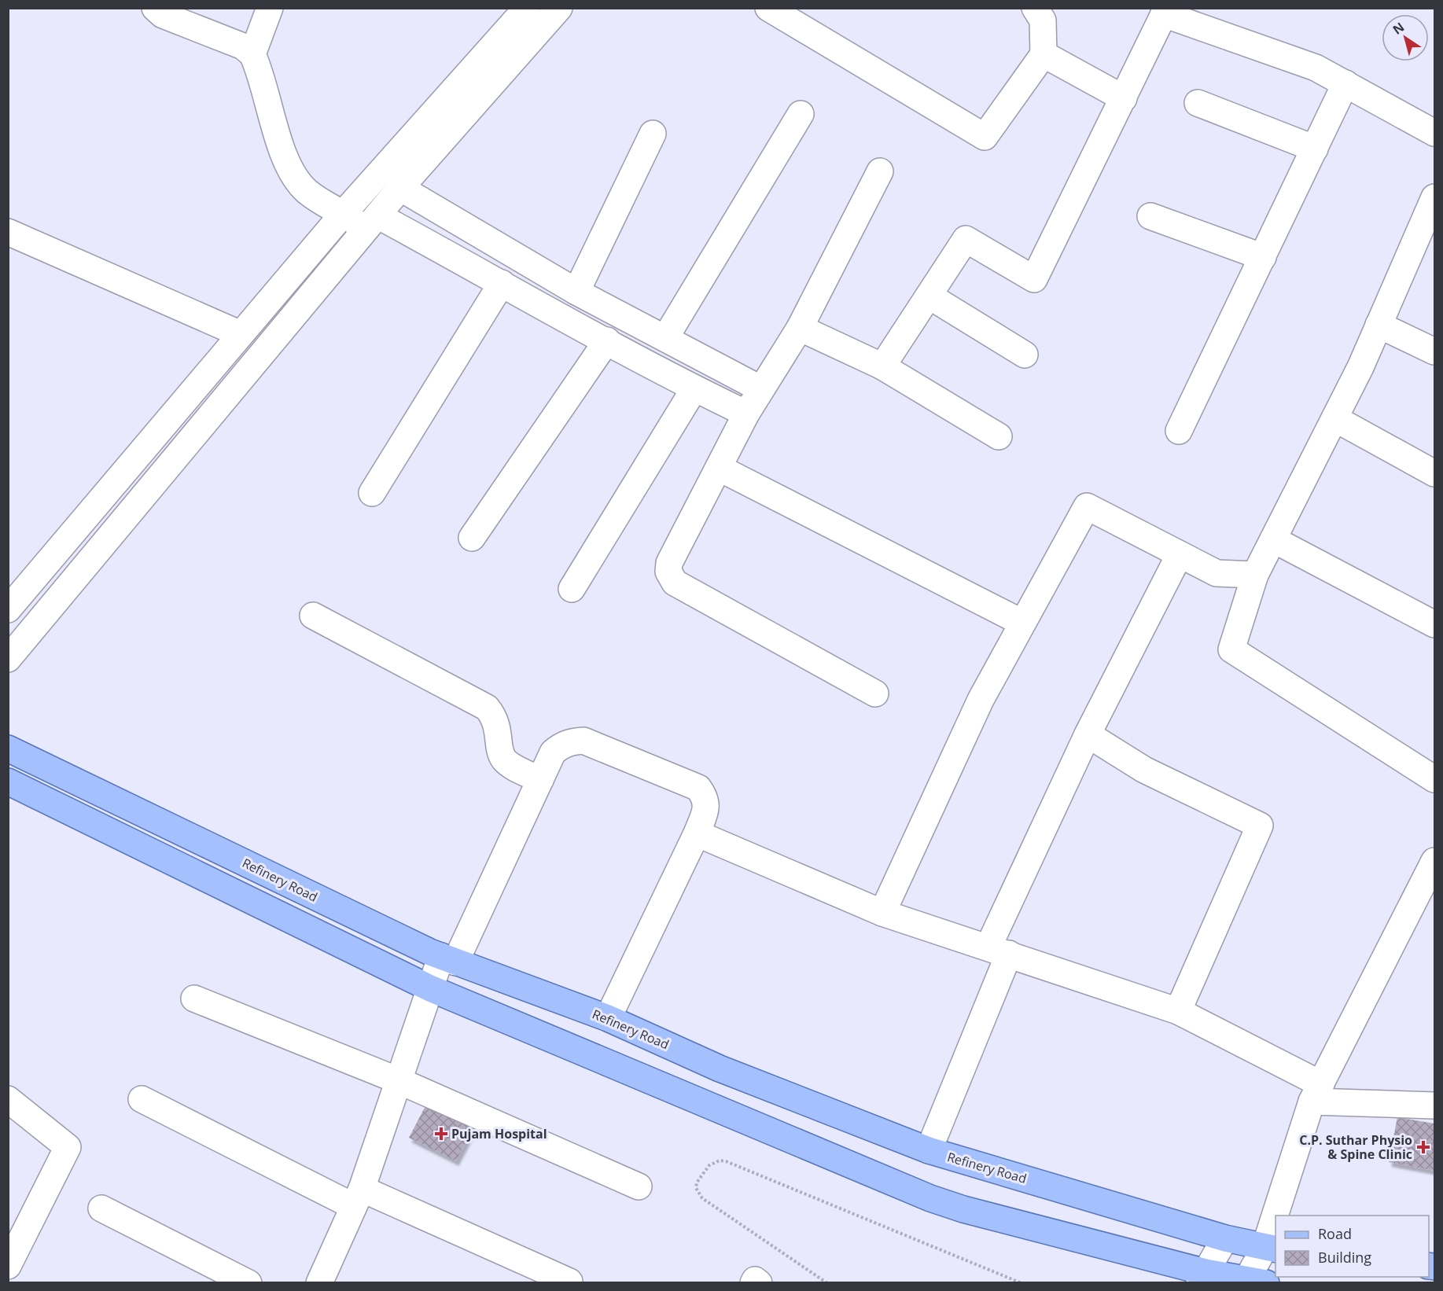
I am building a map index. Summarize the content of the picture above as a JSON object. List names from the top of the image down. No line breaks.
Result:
{"streets":{"main road":["Refinery Road"]},"places":{"health":["Pujam Hospital","C.P. Suthar Physio & Spine Clinic"]},"legend":["Road","Building"],"north":"top left"}
